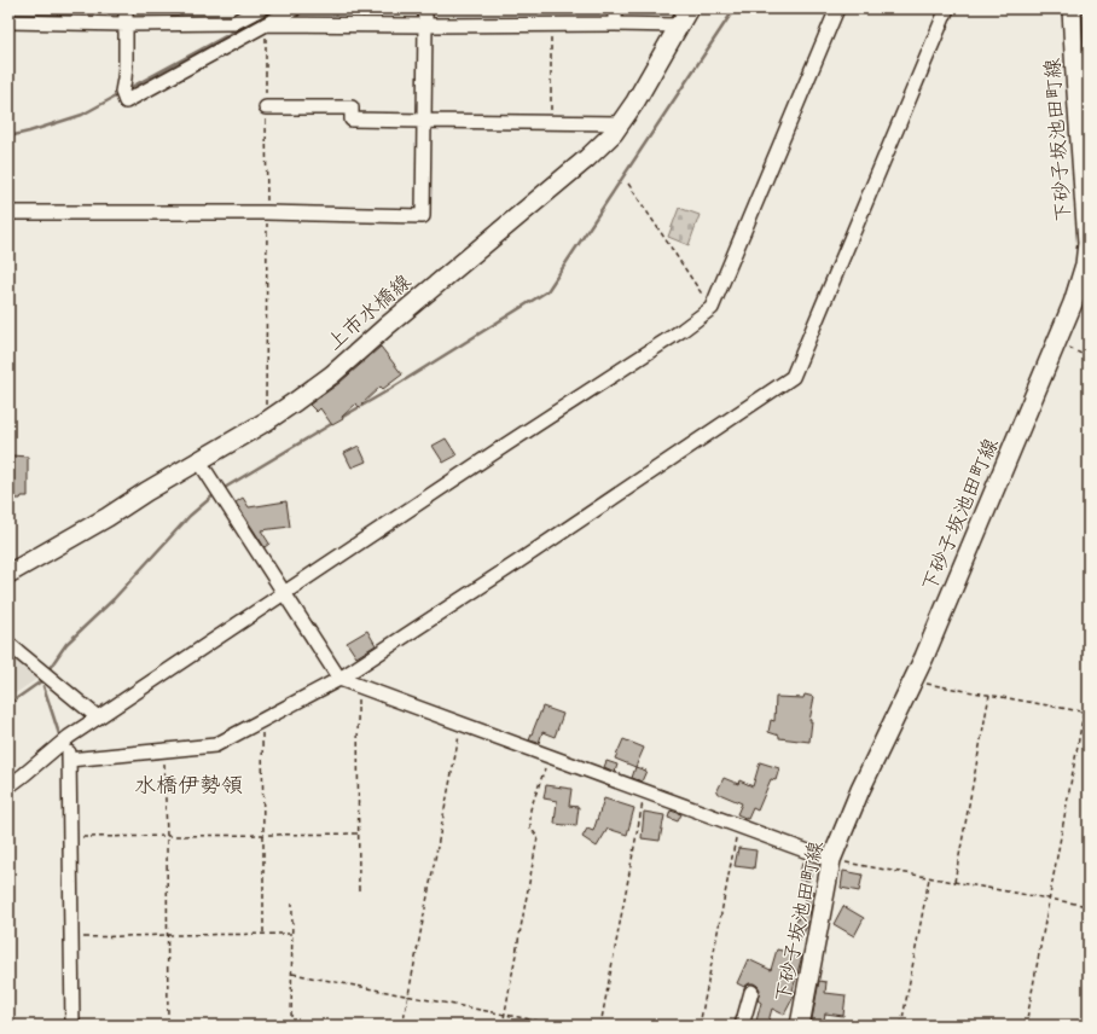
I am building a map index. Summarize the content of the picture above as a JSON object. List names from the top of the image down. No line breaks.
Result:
{"streets":{"main road":["下砂子坂池田町線","上市水橋線"]},"districts":["水橋伊勢領"]}
